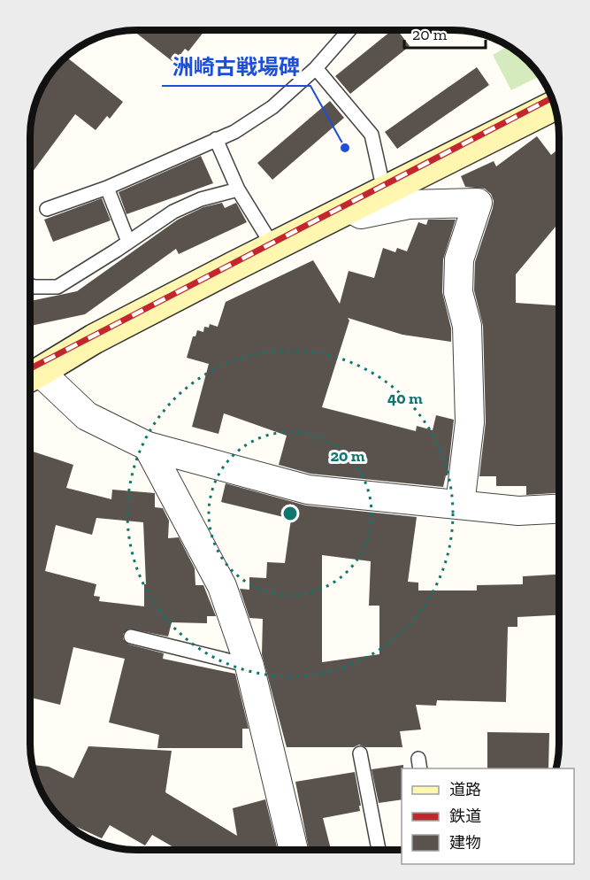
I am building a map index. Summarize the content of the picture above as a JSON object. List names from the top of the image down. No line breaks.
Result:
{"places":["洲崎古戦場碑"],"legend":["道路","鉄道","建物"],"scale_bar":"20 m","rings":["40 m","20 m"]}
